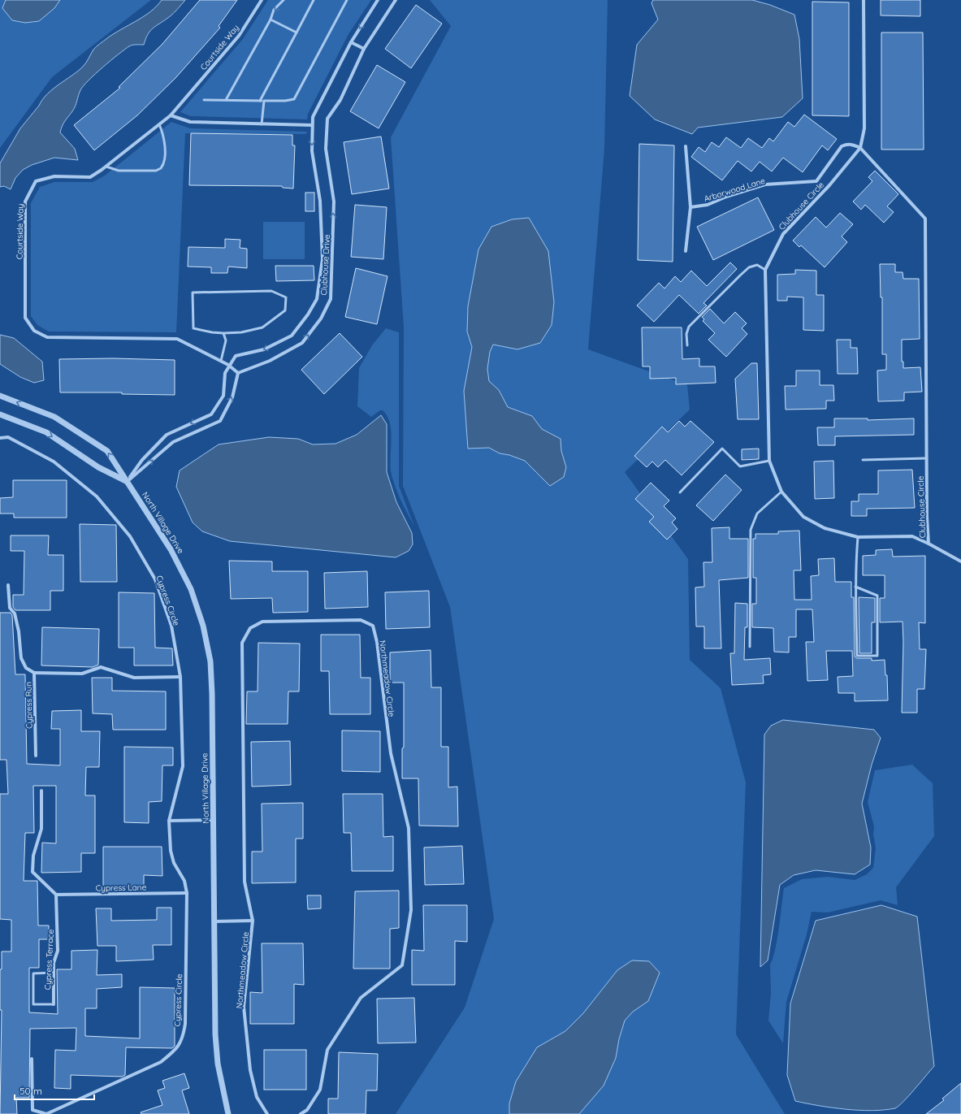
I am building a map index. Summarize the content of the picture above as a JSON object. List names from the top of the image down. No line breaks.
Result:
{"streets":{"street":["Courtside Way","Arborwood Lane","Clubhouse Circle","Clubhouse Drive","North Village Drive","Cypress Circle","Northmeadow Circle","Cypress Run","Cypress Lane","Cypress Terrace"]},"crossings":[["Courtside Way","Clubhouse Drive"],["Arborwood Lane","Clubhouse Circle"],["North Village Drive","Northmeadow Circle"],["Cypress Circle","Cypress Lane"],["Cypress Lane","Cypress Terrace"]],"scale_bar":"50 m"}
